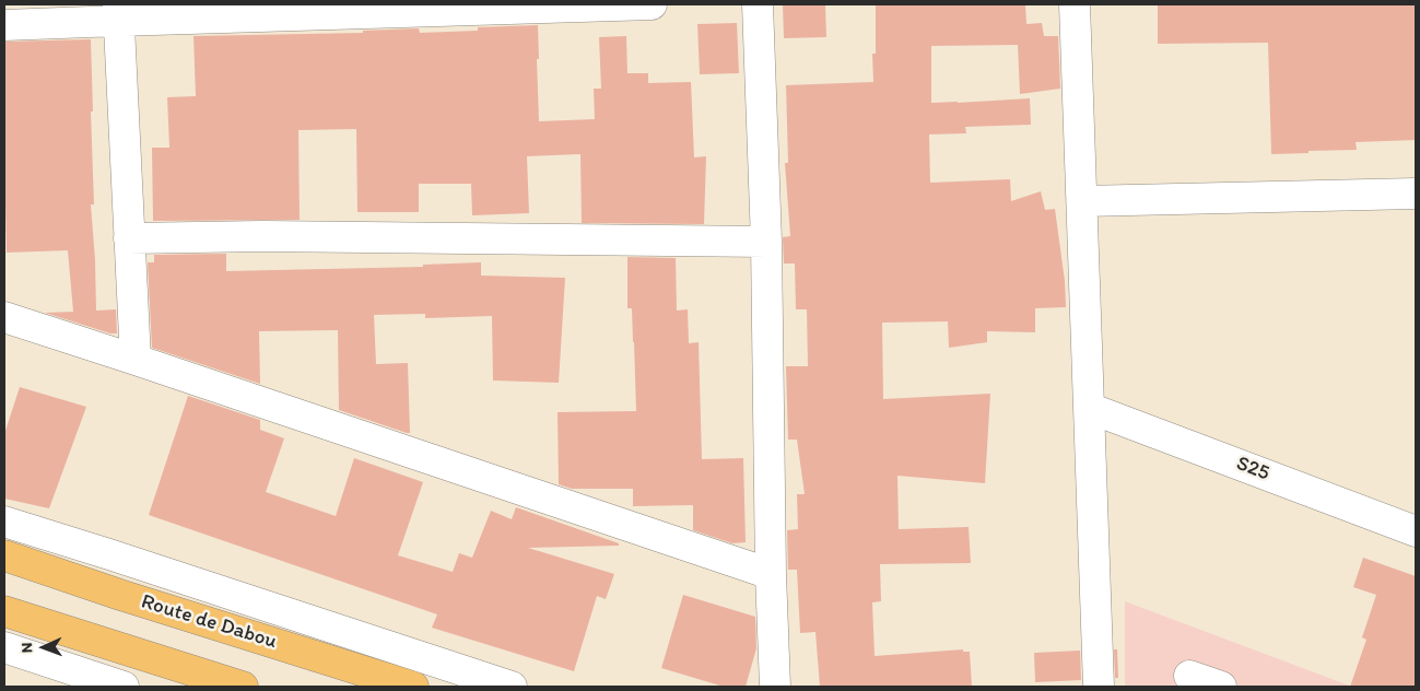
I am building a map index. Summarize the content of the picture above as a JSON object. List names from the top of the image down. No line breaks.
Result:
{"streets":{"main road":["Route de Dabou"],"street":["S25"]},"north":"left"}
